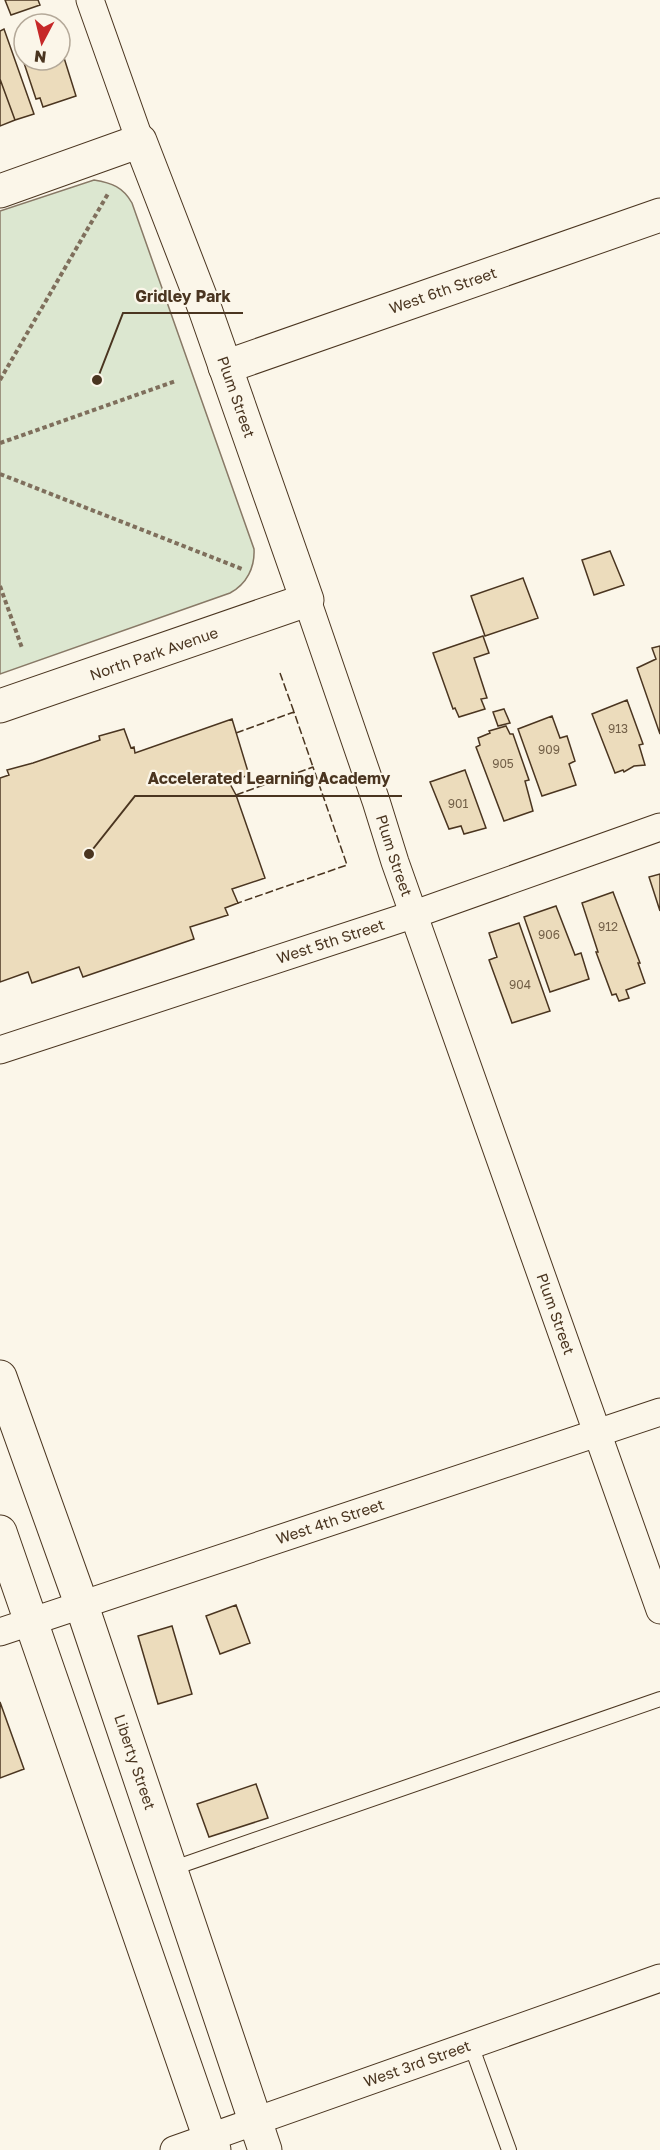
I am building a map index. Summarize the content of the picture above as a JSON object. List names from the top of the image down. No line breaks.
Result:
{"streets":{"street":["West 6th Street","Plum Street","North Park Avenue","West 5th Street","West 4th Street","Liberty Street","West 3rd Street"]},"crossings":[["West 6th Street","Plum Street"],["Plum Street","North Park Avenue"],["Plum Street","West 5th Street"],["Plum Street","West 4th Street"],["West 4th Street","Liberty Street"],["Liberty Street","West 3rd Street"]],"places":["Gridley Park","Accelerated Learning Academy"],"house_numbers":["913","909","905","901","912","906","904"],"north":"bottom"}
